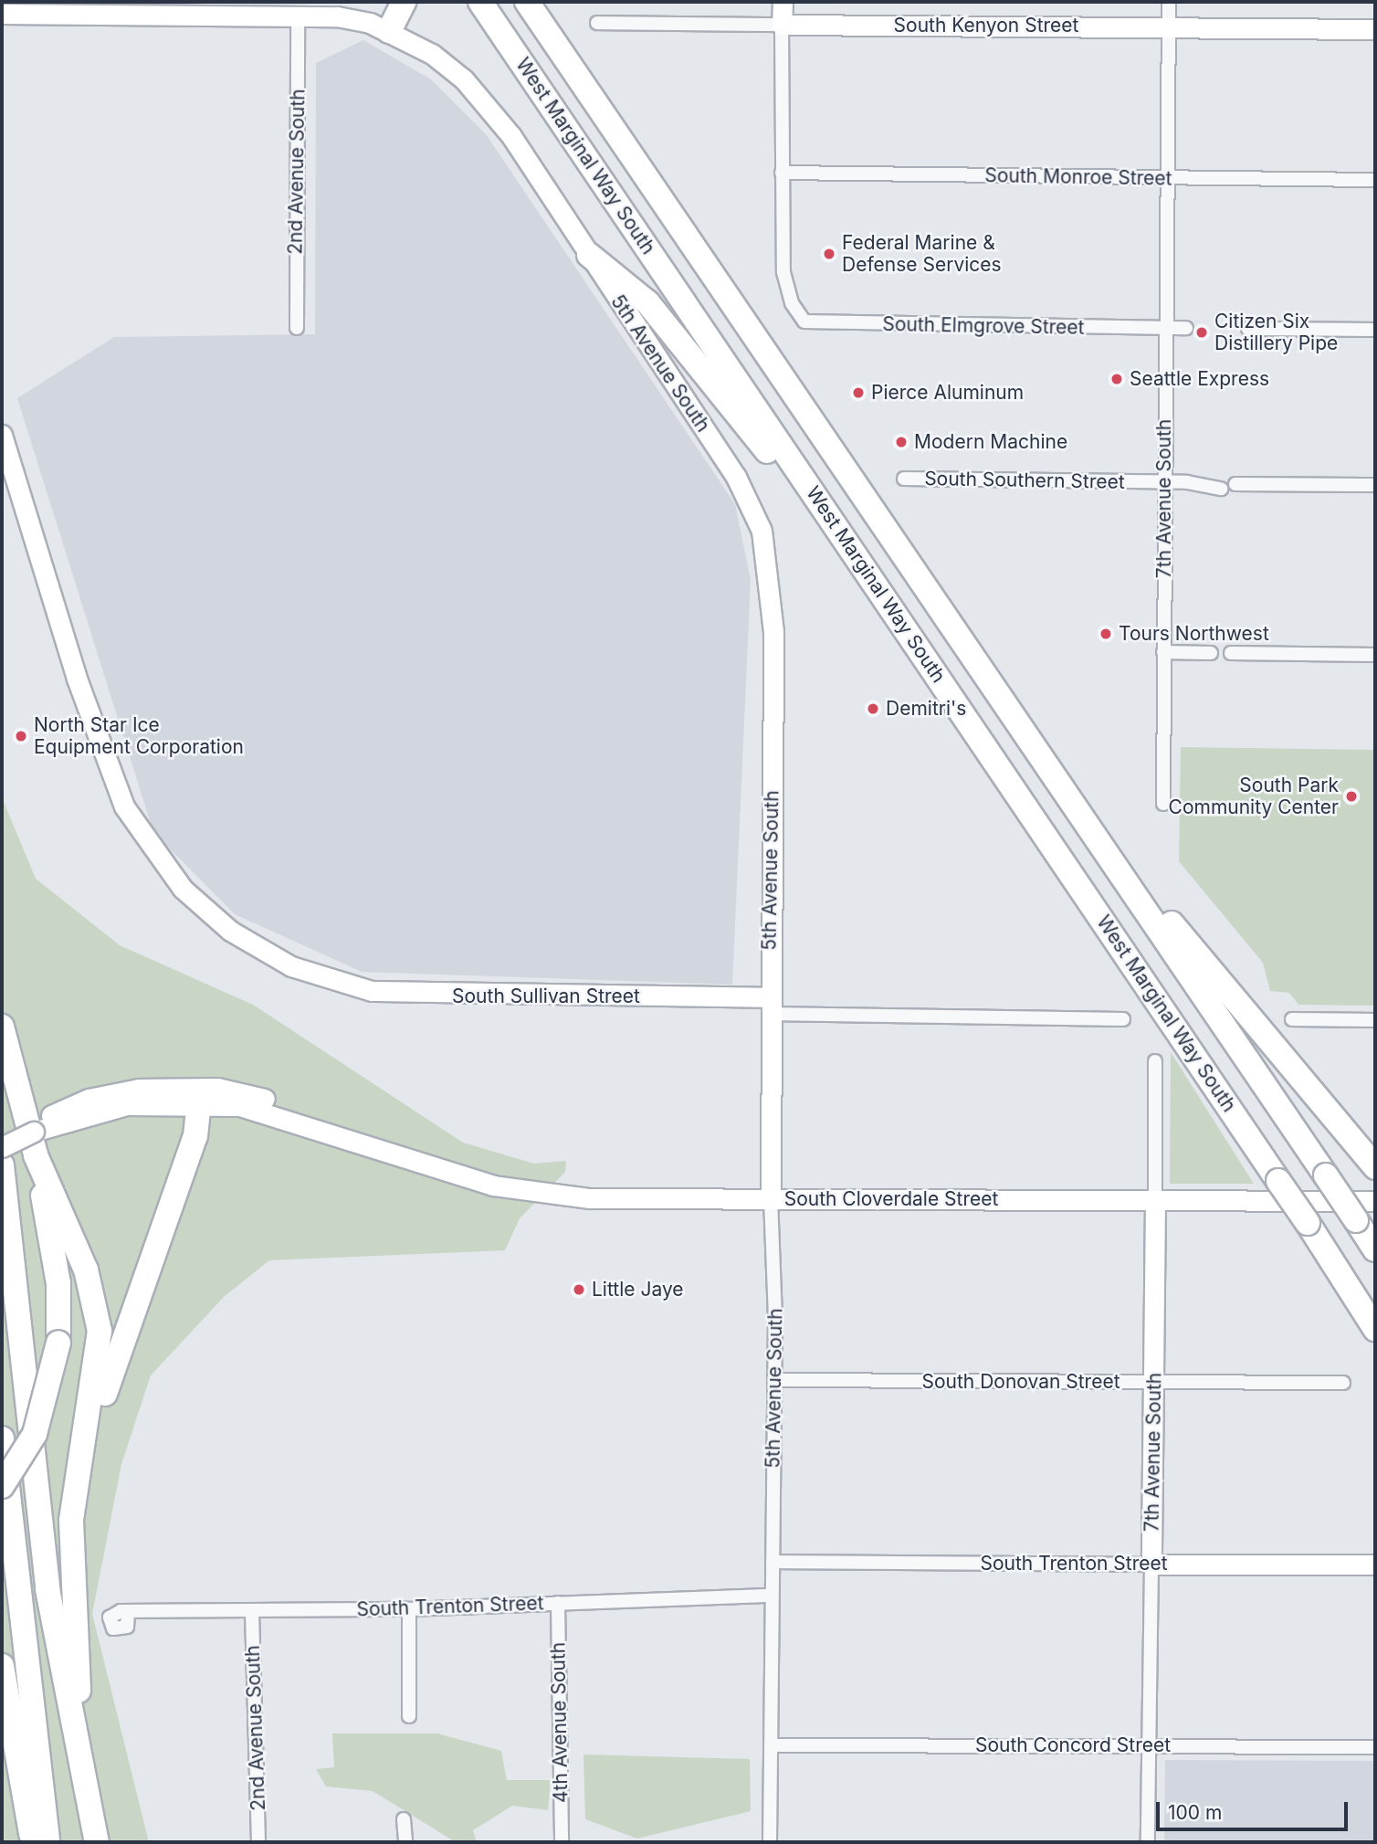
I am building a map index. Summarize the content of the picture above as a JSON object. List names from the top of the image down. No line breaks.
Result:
{"streets":{"highway":["West Marginal Way South"],"street":["South Kenyon Street","2nd Avenue South","South Monroe Street","South Elmgrove Street","5th Avenue South","South Southern Street","7th Avenue South","South Sullivan Street","South Cloverdale Street","South Donovan Street","South Trenton Street","4th Avenue South","South Concord Street"]},"crossings":[["South Kenyon Street","7th Avenue South"],["2nd Avenue South","South Trenton Street"],["South Monroe Street","South Elmgrove Street"],["South Monroe Street","7th Avenue South"],["South Elmgrove Street","7th Avenue South"],["5th Avenue South","South Sullivan Street"],["5th Avenue South","South Cloverdale Street"],["5th Avenue South","South Donovan Street"],["5th Avenue South","South Trenton Street"],["5th Avenue South","South Concord Street"],["South Southern Street","7th Avenue South"],["7th Avenue South","South Cloverdale Street"],["7th Avenue South","South Donovan Street"],["7th Avenue South","South Trenton Street"],["7th Avenue South","South Concord Street"],["South Trenton Street","4th Avenue South"]],"places":["Federal Marine & Defense Services","Citizen Six Distillery Pipe","Seattle Express","Pierce Aluminum","Modern Machine","Tours Northwest","Demitri's","North Star Ice Equipment Corporation","South Park Community Center","Little Jaye"],"scale_bar":"100 m"}
